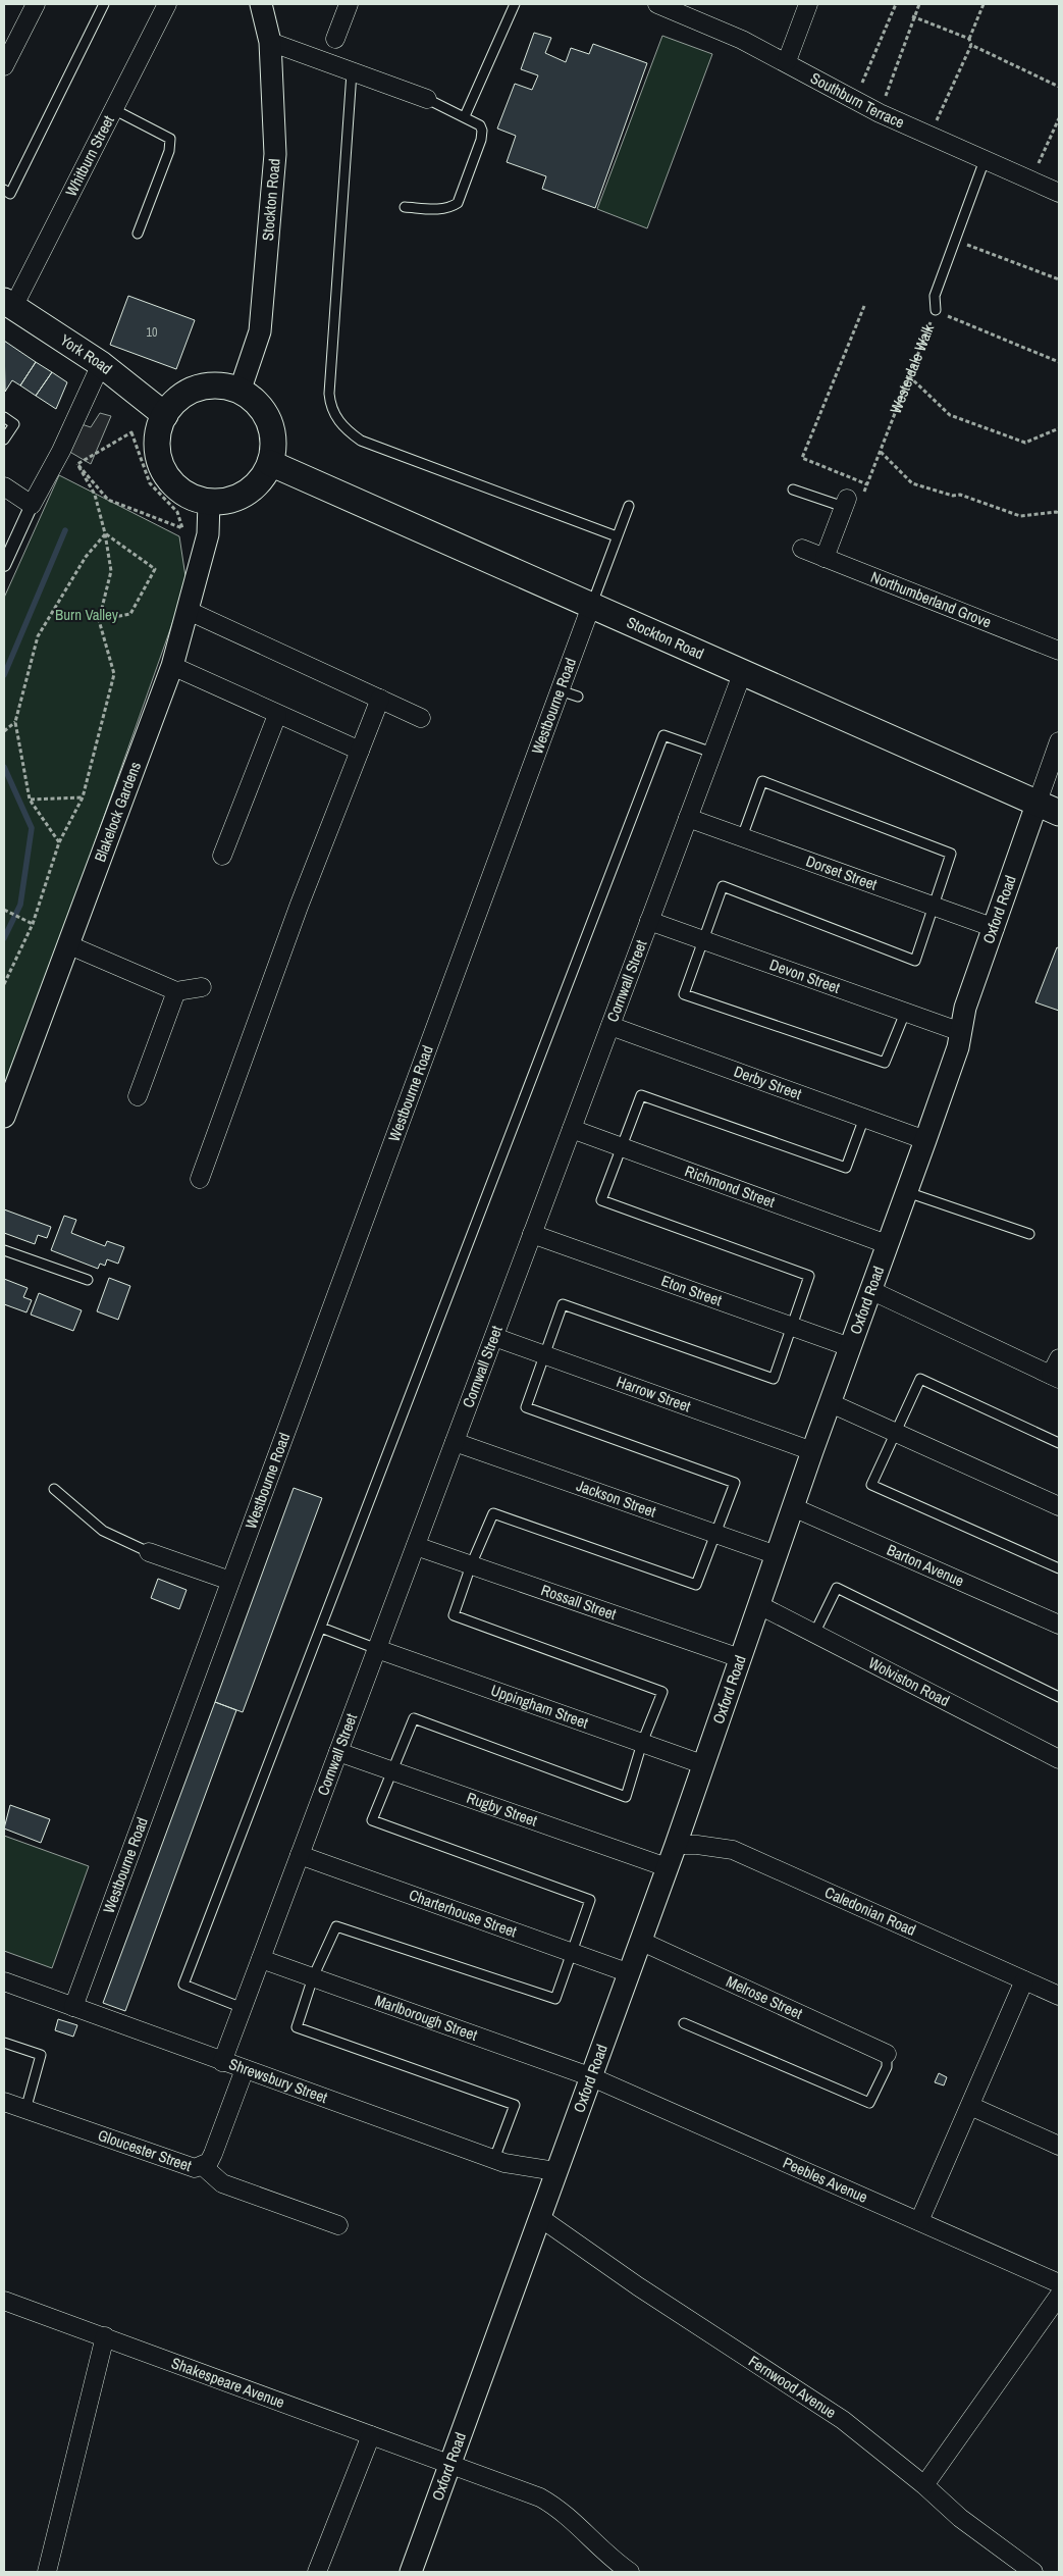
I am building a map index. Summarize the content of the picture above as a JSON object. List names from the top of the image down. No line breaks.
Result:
{"streets":{"main road":["Stockton Road","York Road"],"street":["Southburn Terrace","Whitburn Street","Northumberland Grove","Westbourne Road","Blakelock Gardens","Dorset Street","Oxford Road","Devon Street","Cornwall Street","Derby Street","Richmond Street","Eton Street","Harrow Street","Jackson Street","Barton Avenue","Rossall Street","Wolviston Road","Uppingham Street","Rugby Street","Caledonian Road","Charterhouse Street","Melrose Street","Marlborough Street","Shrewsbury Street","Gloucester Street","Peebles Avenue","Shakespeare Avenue","Fernwood Avenue"],"lane":["Westerdale Walk"]},"crossings":[["Southburn Terrace","Westerdale Walk"],["Whitburn Street","York Road"],["Stockton Road","York Road"],["Stockton Road","Westbourne Road"],["Stockton Road","Blakelock Gardens"],["Stockton Road","Oxford Road"],["Stockton Road","Cornwall Street"],["York Road","Blakelock Gardens"],["Westbourne Road","Shrewsbury Street"],["Dorset Street","Oxford Road"],["Dorset Street","Cornwall Street"],["Oxford Road","Devon Street"],["Oxford Road","Derby Street"],["Oxford Road","Richmond Street"],["Oxford Road","Eton Street"],["Oxford Road","Harrow Street"],["Oxford Road","Jackson Street"],["Oxford Road","Barton Avenue"],["Oxford Road","Rossall Street"],["Oxford Road","Wolviston Road"],["Oxford Road","Uppingham Street"],["Oxford Road","Rugby Street"],["Oxford Road","Caledonian Road"],["Oxford Road","Charterhouse Street"],["Oxford Road","Melrose Street"],["Oxford Road","Marlborough Street"],["Oxford Road","Shrewsbury Street"],["Oxford Road","Peebles Avenue"],["Oxford Road","Shakespeare Avenue"],["Oxford Road","Fernwood Avenue"],["Devon Street","Cornwall Street"],["Cornwall Street","Derby Street"],["Cornwall Street","Richmond Street"],["Cornwall Street","Eton Street"],["Cornwall Street","Harrow Street"],["Cornwall Street","Jackson Street"],["Cornwall Street","Rossall Street"],["Cornwall Street","Uppingham Street"],["Cornwall Street","Rugby Street"],["Cornwall Street","Charterhouse Street"],["Cornwall Street","Marlborough Street"],["Cornwall Street","Shrewsbury Street"],["Marlborough Street","Peebles Avenue"]],"parks":["Burn Valley"],"house_numbers":["10"]}
